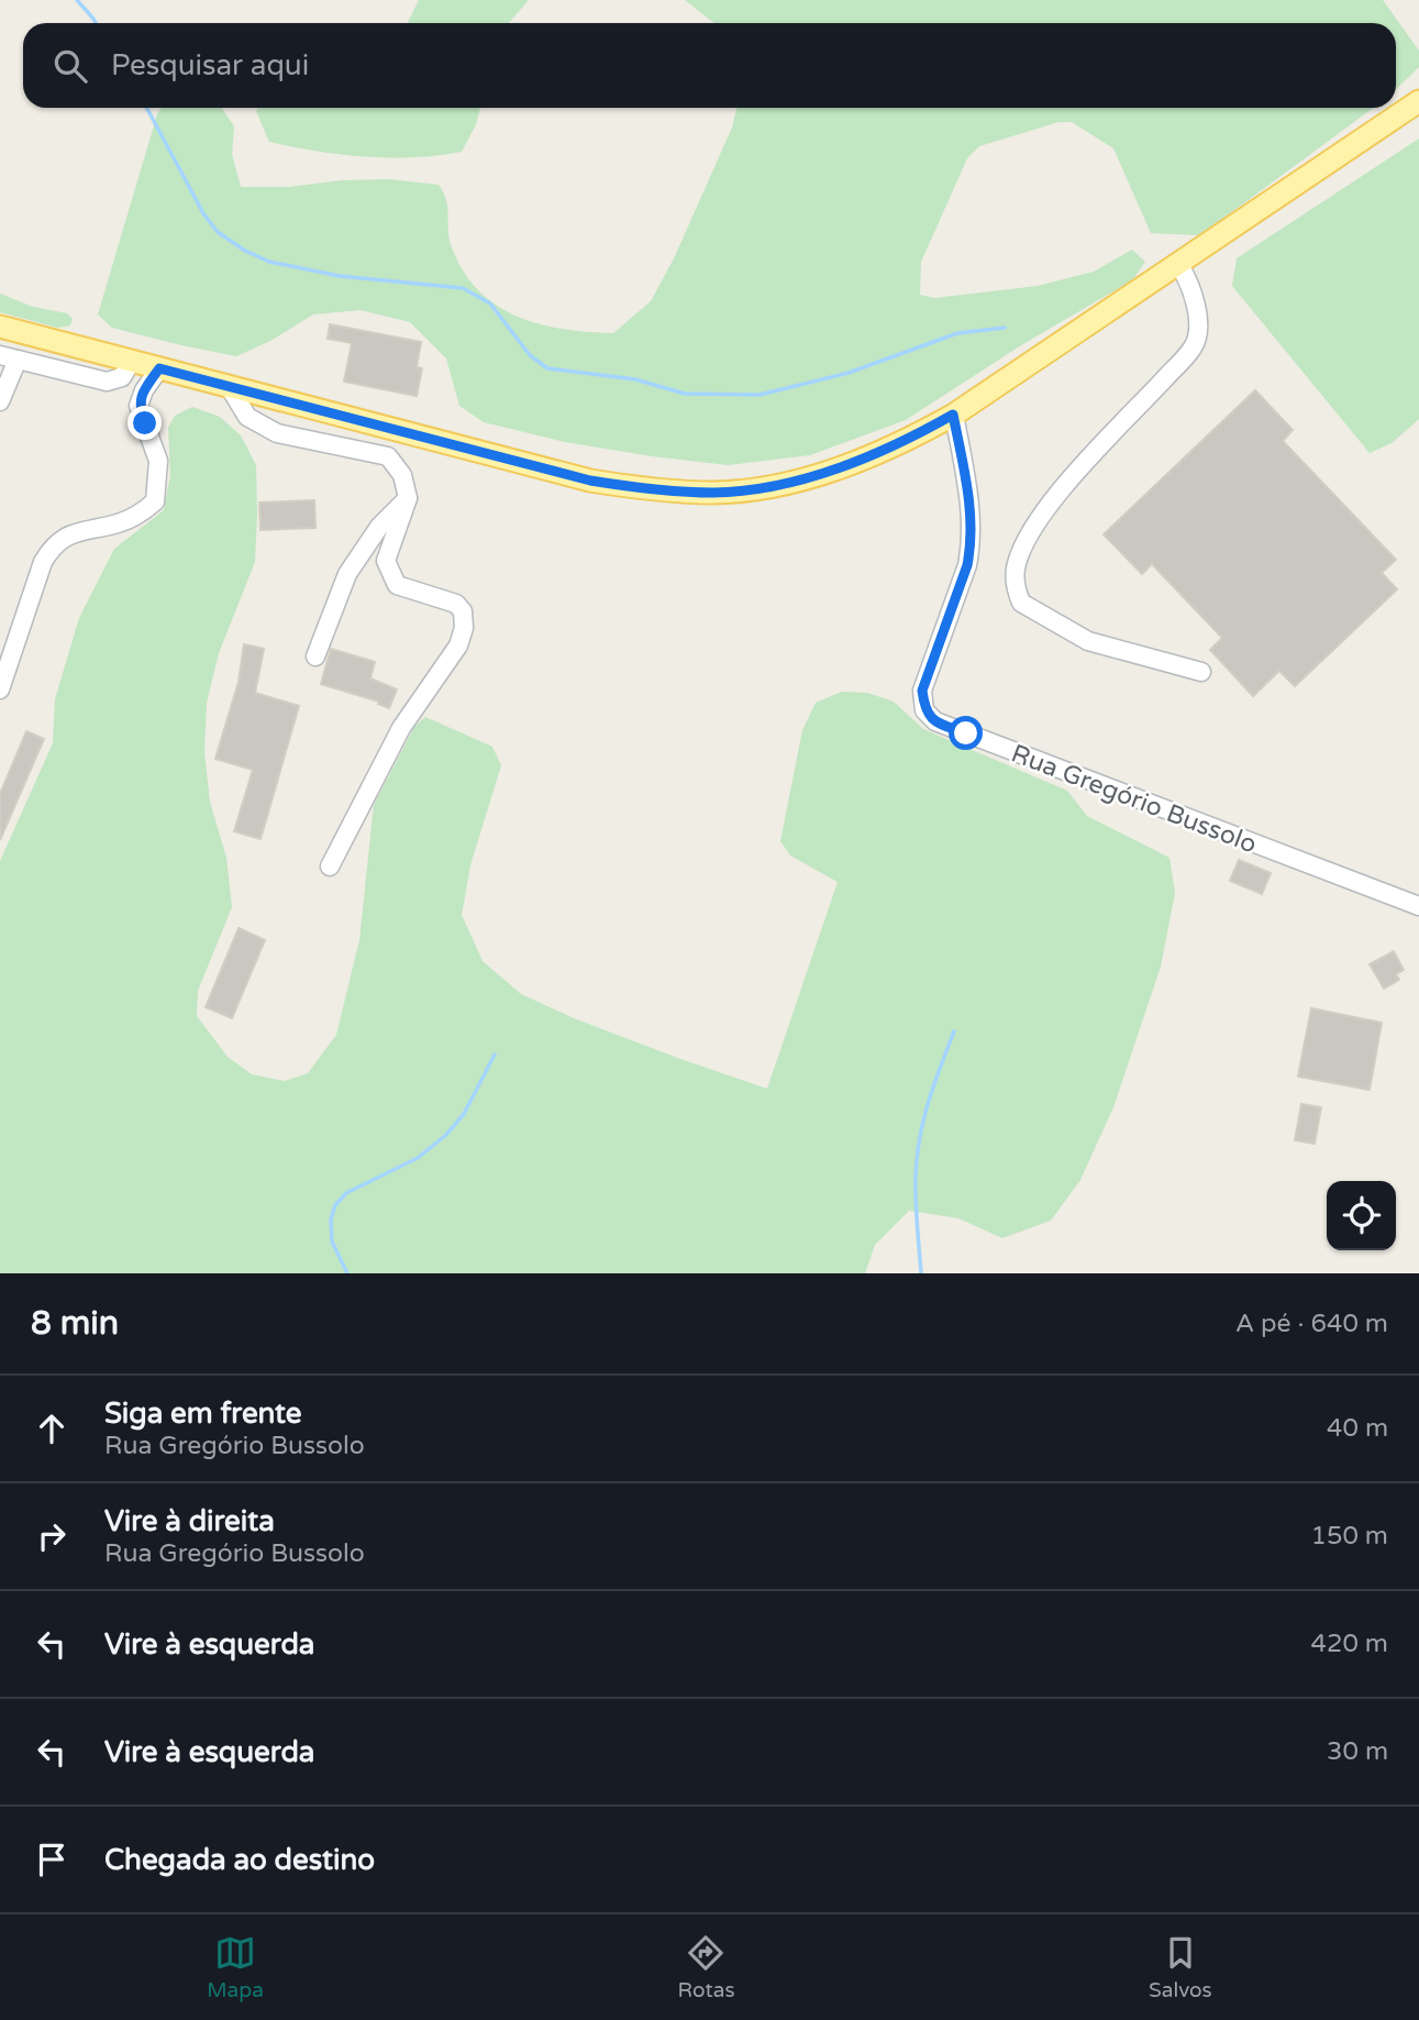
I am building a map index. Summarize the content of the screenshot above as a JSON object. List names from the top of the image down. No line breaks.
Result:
{"streets":{"street":["Rua Gregório Bussolo"]},"page":{"search":"Pesquisar aqui","heading":["8 min","A pé · 640 m"],"list":[["Siga em frente","Rua Gregório Bussolo","40 m"],["Vire à direita","Rua Gregório Bussolo","150 m"],["Vire à esquerda","420 m"],["Vire à esquerda","30 m"],"Chegada ao destino"],"nav":["Mapa","Rotas","Salvos"]}}
